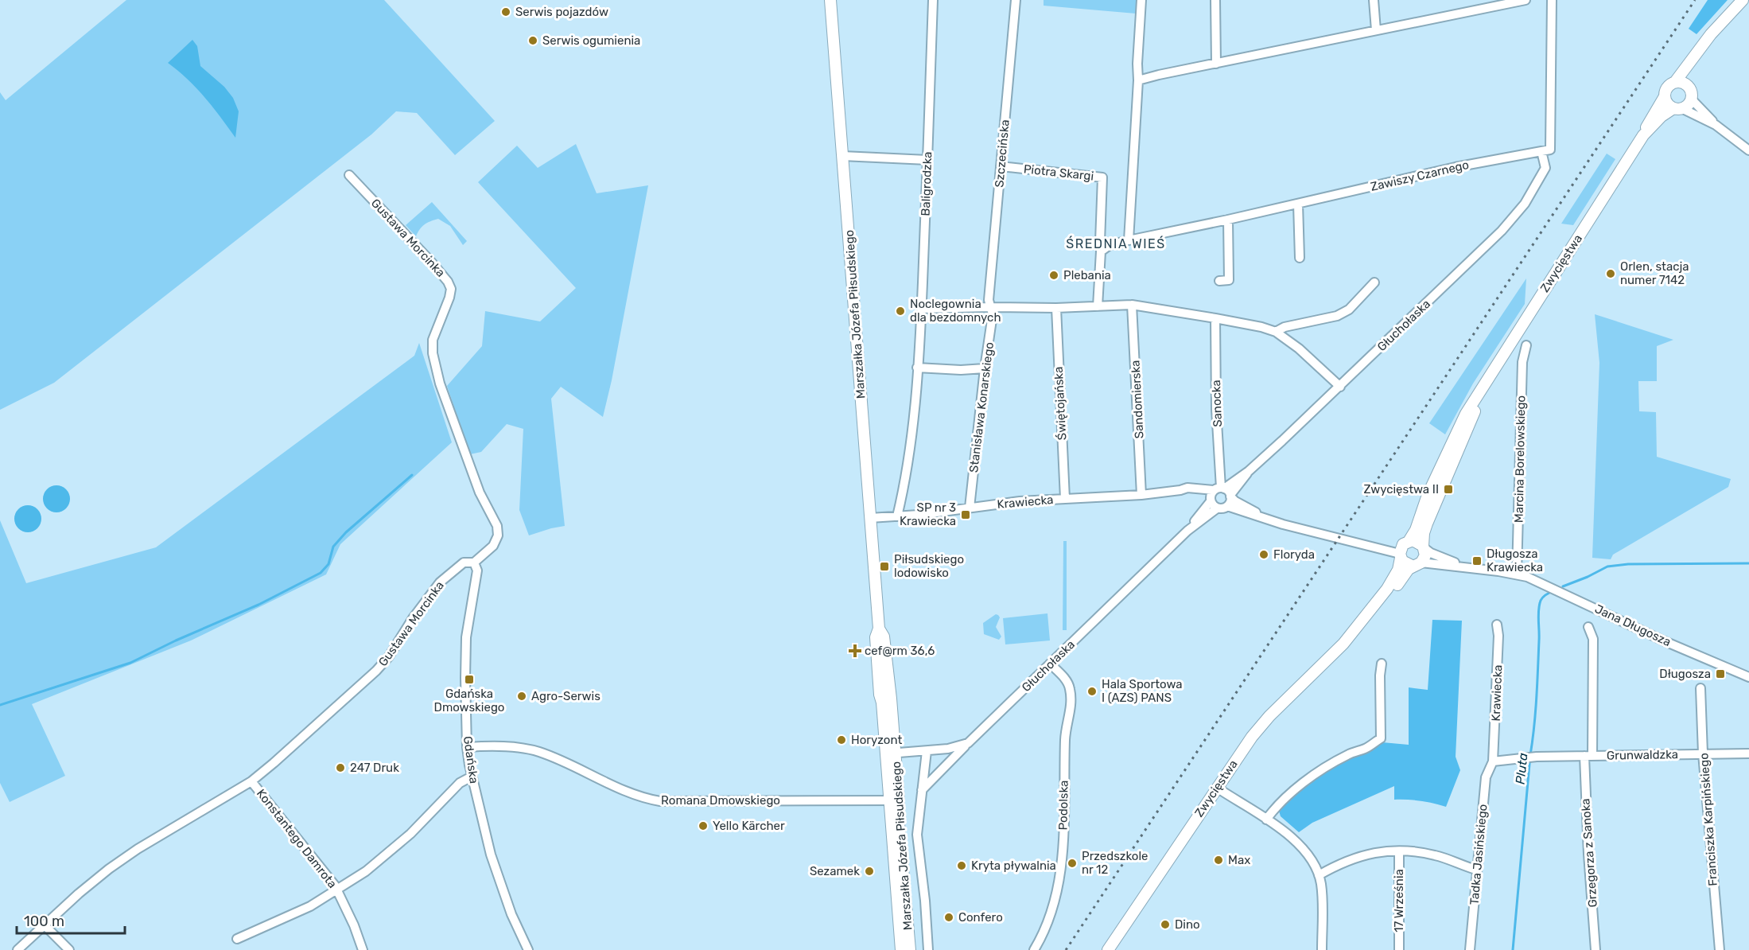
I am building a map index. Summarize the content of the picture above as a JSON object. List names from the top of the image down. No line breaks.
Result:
{"streets":{"main road":["Zwycięstwa","Marszałka Józefa Piłsudskiego"],"street":["Szczecińska","Piotra Skargi","Zawiszy Czarnego","Baligrodzka","Gustawa Morcinka","Głuchołaska","Sandomierska","Świętojańska","Sanocka","Stanisława Konarskiego","Marcina Borelowskiego","Krawiecka","Jana Długosza","Grunwaldzka","Gdańska","Romana Dmowskiego","Podolska","Franciszka Karpińskiego","Konstantego Damrota","Grzegorza z Sanoka","Tadka Jasińskiego","17 Września"]},"crossings":[["Szczecińska","Piotra Skargi"],["Szczecińska","Stanisława Konarskiego"],["Piotra Skargi","Zawiszy Czarnego"],["Zawiszy Czarnego","Głuchołaska"],["Baligrodzka","Krawiecka"],["Gustawa Morcinka","Gdańska"],["Gustawa Morcinka","Konstantego Damrota"],["Zwycięstwa","Krawiecka"],["Marszałka Józefa Piłsudskiego","Głuchołaska"],["Marszałka Józefa Piłsudskiego","Krawiecka"],["Marszałka Józefa Piłsudskiego","Romana Dmowskiego"],["Głuchołaska","Sanocka"],["Głuchołaska","Krawiecka"],["Głuchołaska","Podolska"],["Sandomierska","Krawiecka"],["Świętojańska","Krawiecka"],["Sanocka","Krawiecka"],["Stanisława Konarskiego","Krawiecka"],["Marcina Borelowskiego","Jana Długosza"],["Krawiecka","Grunwaldzka"],["Krawiecka","Tadka Jasińskiego"],["Grunwaldzka","Franciszka Karpińskiego"],["Grunwaldzka","Grzegorza z Sanoka"],["Grunwaldzka","Tadka Jasińskiego"],["Gdańska","Romana Dmowskiego"]],"districts":["ŚREDNIA WIEŚ"],"water":["Pluta"],"places":{"other":["Serwis pojazdów","Serwis ogumienia","Orlen, stacja numer 7142","Plebania","Noclegownia dla bezdomnych","Floryda","Hala Sportowa I (AZS) PANS","Agro-Serwis","Horyzont","247 Druk","Yello Kärcher","Max","Przedszkole nr 12","Kryta pływalnia","Sezamek","Confero","Dino"],"transit":["Zwycięstwa II","SP nr 3 Krawiecka","Długosza Krawiecka","Piłsudskiego lodowisko","Długosza","Gdańska Dmowskiego"],"health":["cef@rm 36,6"]},"scale_bar":"100 m"}
